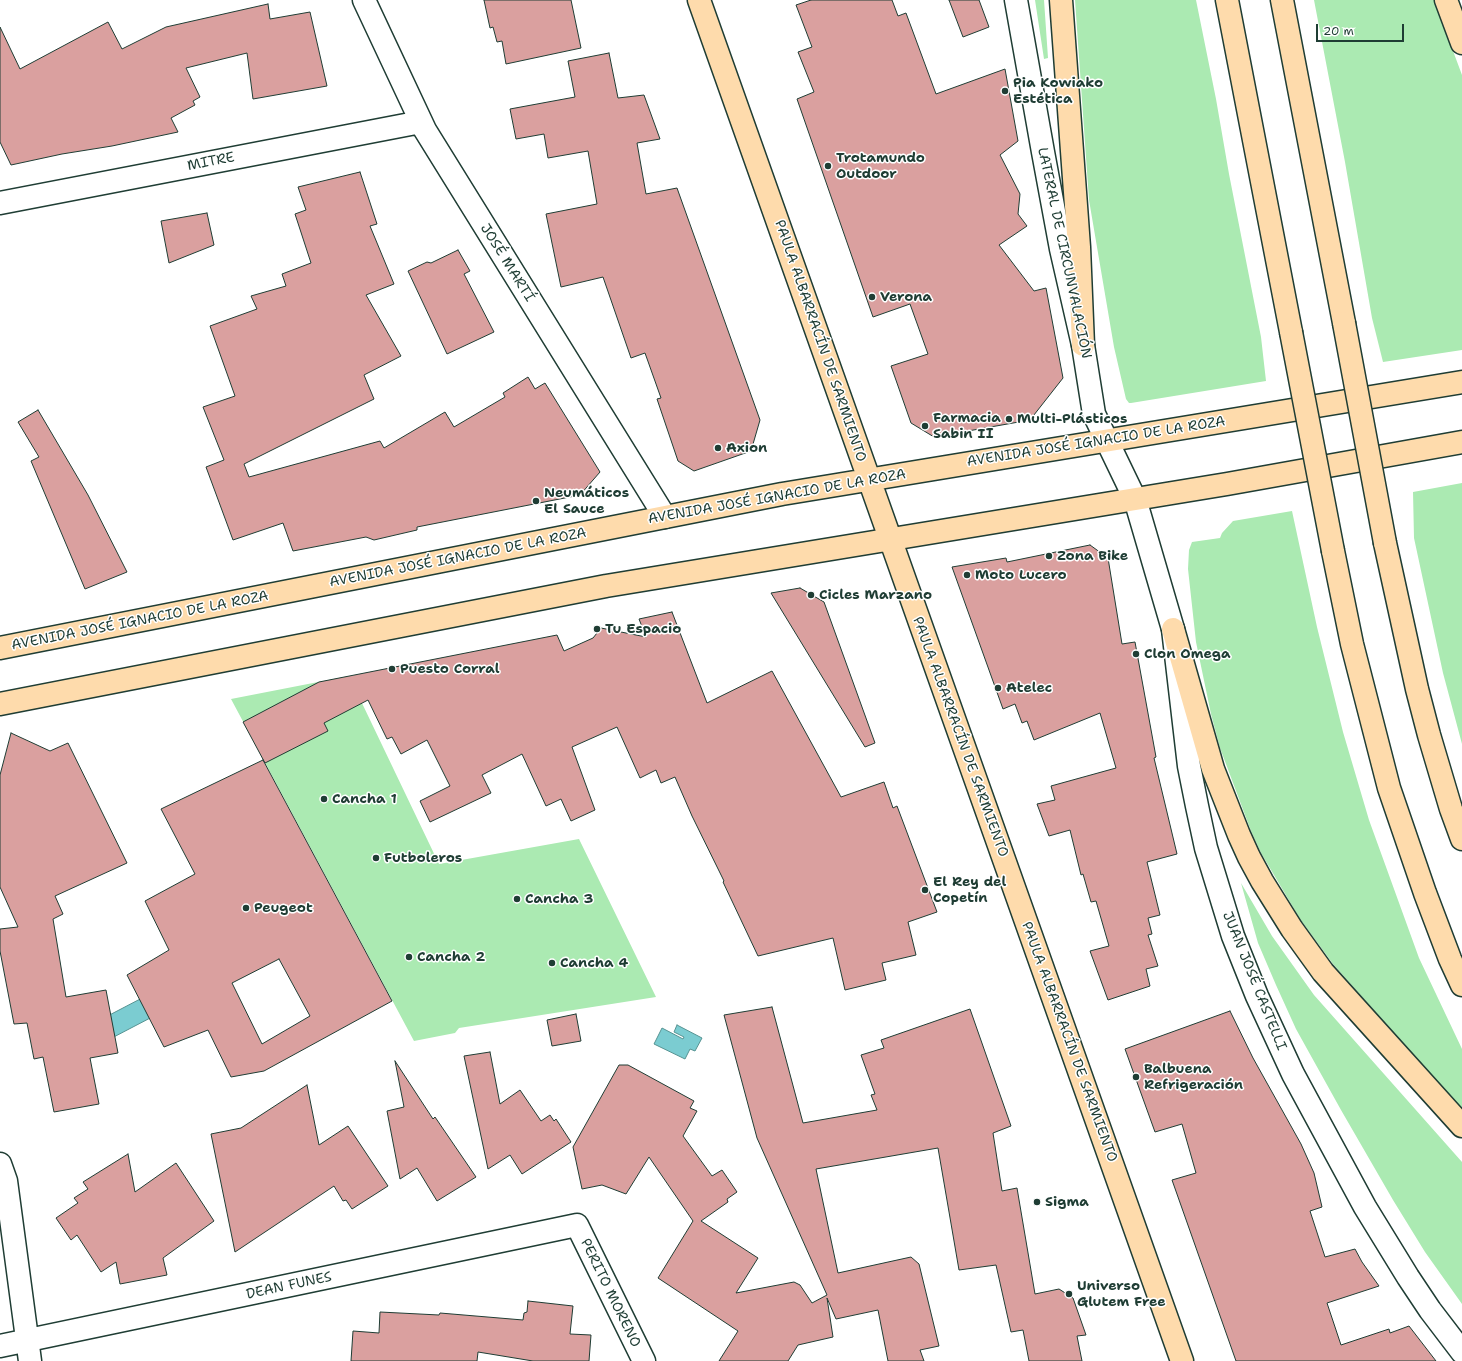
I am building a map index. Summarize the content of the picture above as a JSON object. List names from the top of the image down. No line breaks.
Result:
{"streets":{"main road":["PAULA ALBARRACÍN DE SARMIENTO","AVENIDA JOSÉ IGNACIO DE LA ROZA"],"street":["MITRE","LATERAL DE CIRCUNVALACIÓN","JOSÉ MARTÍ","JUAN JOSÉ CASTELLI","DEAN FUNES","PERITO MORENO"]},"crossings":[["MITRE","JOSÉ MARTÍ"],["LATERAL DE CIRCUNVALACIÓN","AVENIDA JOSÉ IGNACIO DE LA ROZA"],["LATERAL DE CIRCUNVALACIÓN","JUAN JOSÉ CASTELLI"],["JOSÉ MARTÍ","AVENIDA JOSÉ IGNACIO DE LA ROZA"],["PAULA ALBARRACÍN DE SARMIENTO","AVENIDA JOSÉ IGNACIO DE LA ROZA"],["DEAN FUNES","PERITO MORENO"]],"places":["Pia Kowiako Estética","Trotamundo Outdoor","Verona","Multi-Plásticos","Farmacia Sabin II","Axion","Neumáticos El Sauce","Zona Bike","Moto Lucero","Cicles Marzano","Tu Espacio","Clon Omega","Puesto Corral","Atelec","Cancha 1","Futboleros","El Rey del Copetín","Cancha 3","Peugeot","Cancha 2","Cancha 4","Balbuena Refrigeración","Sigma","Universo Glutem Free"],"scale_bar":"20 m"}
